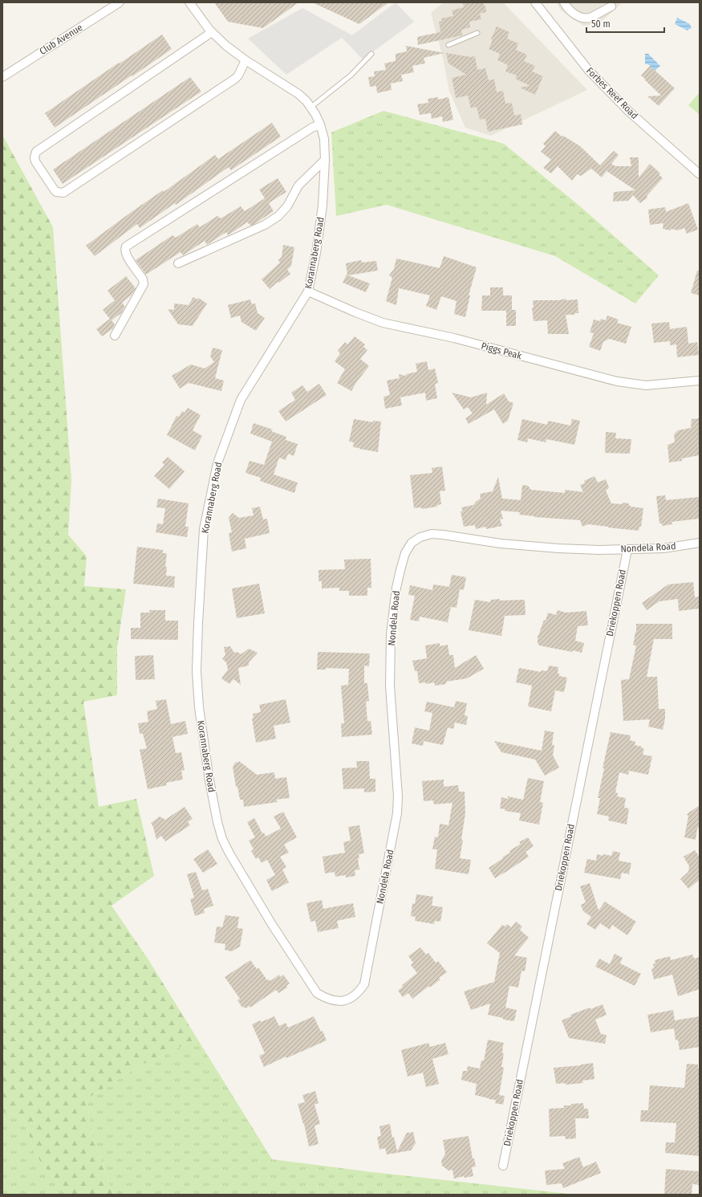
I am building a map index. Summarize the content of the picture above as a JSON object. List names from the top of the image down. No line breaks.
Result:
{"streets":{"street":["Club Avenue","Forbes Reef Road","Korannaberg Road","Piggs Peak","Nondela Road","Driekoppen Road"]},"crossings":[["Korannaberg Road","Piggs Peak"],["Korannaberg Road","Nondela Road"],["Nondela Road","Driekoppen Road"]],"scale_bar":"50 m"}
